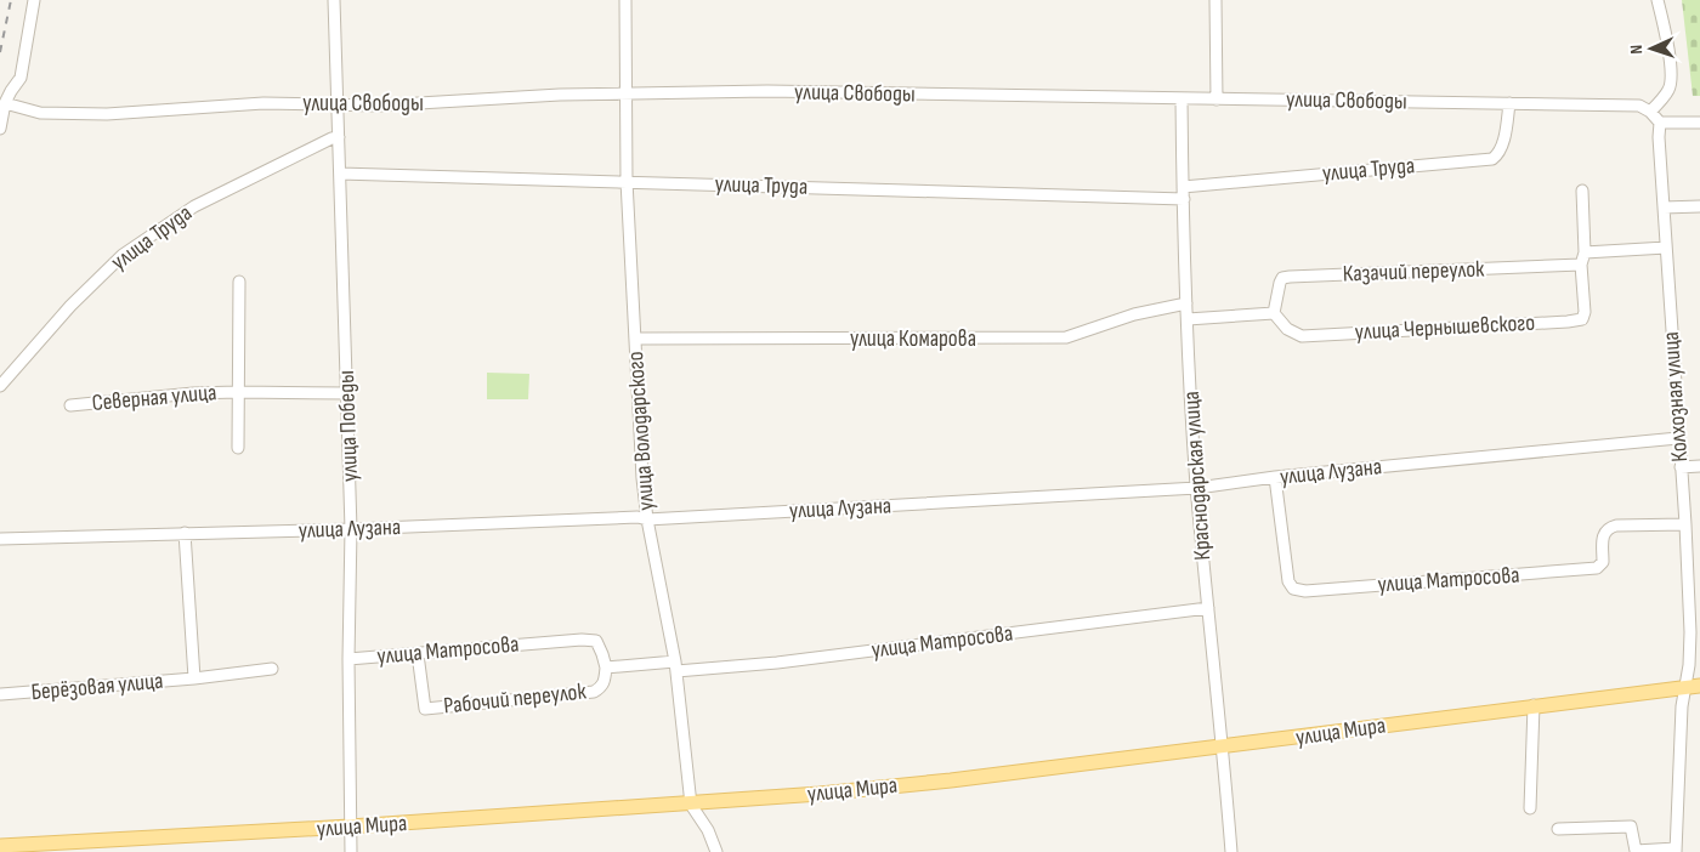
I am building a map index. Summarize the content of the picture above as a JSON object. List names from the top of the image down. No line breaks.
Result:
{"streets":{"main road":["улица Мира"],"street":["улица Свободы","улица Труда","Казачий переулок","улица Чернышевского","улица Комарова","Колхозная улица","Северная улица","улица Победы","улица Володарского","улица Лузана","Краснодарская улица","улица Матросова","Берёзовая улица","Рабочий переулок"]},"crossings":[["улица Свободы","улица Труда"],["улица Свободы","улица Победы"],["улица Свободы","улица Володарского"],["улица Свободы","Краснодарская улица"],["улица Труда","улица Победы"],["улица Труда","улица Володарского"],["улица Труда","Краснодарская улица"],["Казачий переулок","улица Чернышевского"],["улица Комарова","улица Володарского"],["улица Комарова","Краснодарская улица"],["Колхозная улица","улица Лузана"],["Колхозная улица","улица Матросова"],["Колхозная улица","улица Мира"],["Северная улица","улица Победы"],["улица Победы","улица Лузана"],["улица Победы","улица Матросова"],["улица Победы","улица Мира"],["улица Володарского","улица Лузана"],["улица Володарского","улица Матросова"],["улица Володарского","улица Мира"],["улица Лузана","Краснодарская улица"],["улица Лузана","улица Матросова"],["улица Лузана","Берёзовая улица"],["Краснодарская улица","улица Матросова"],["Краснодарская улица","улица Мира"],["улица Матросова","Рабочий переулок"]],"north":"left"}
